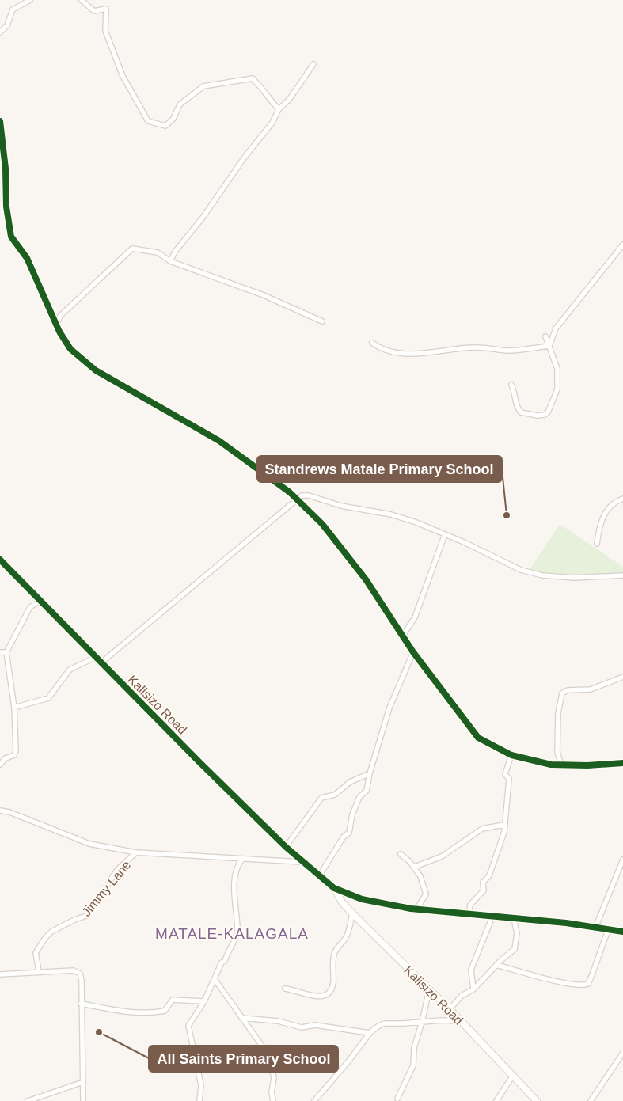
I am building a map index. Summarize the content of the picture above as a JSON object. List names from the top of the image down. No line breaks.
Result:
{"streets":{"street":["Kalisizo Road","Jimmy Lane"]},"districts":["MATALE-KALAGALA"],"places":["Standrews Matale Primary School","All Saints Primary School"]}
